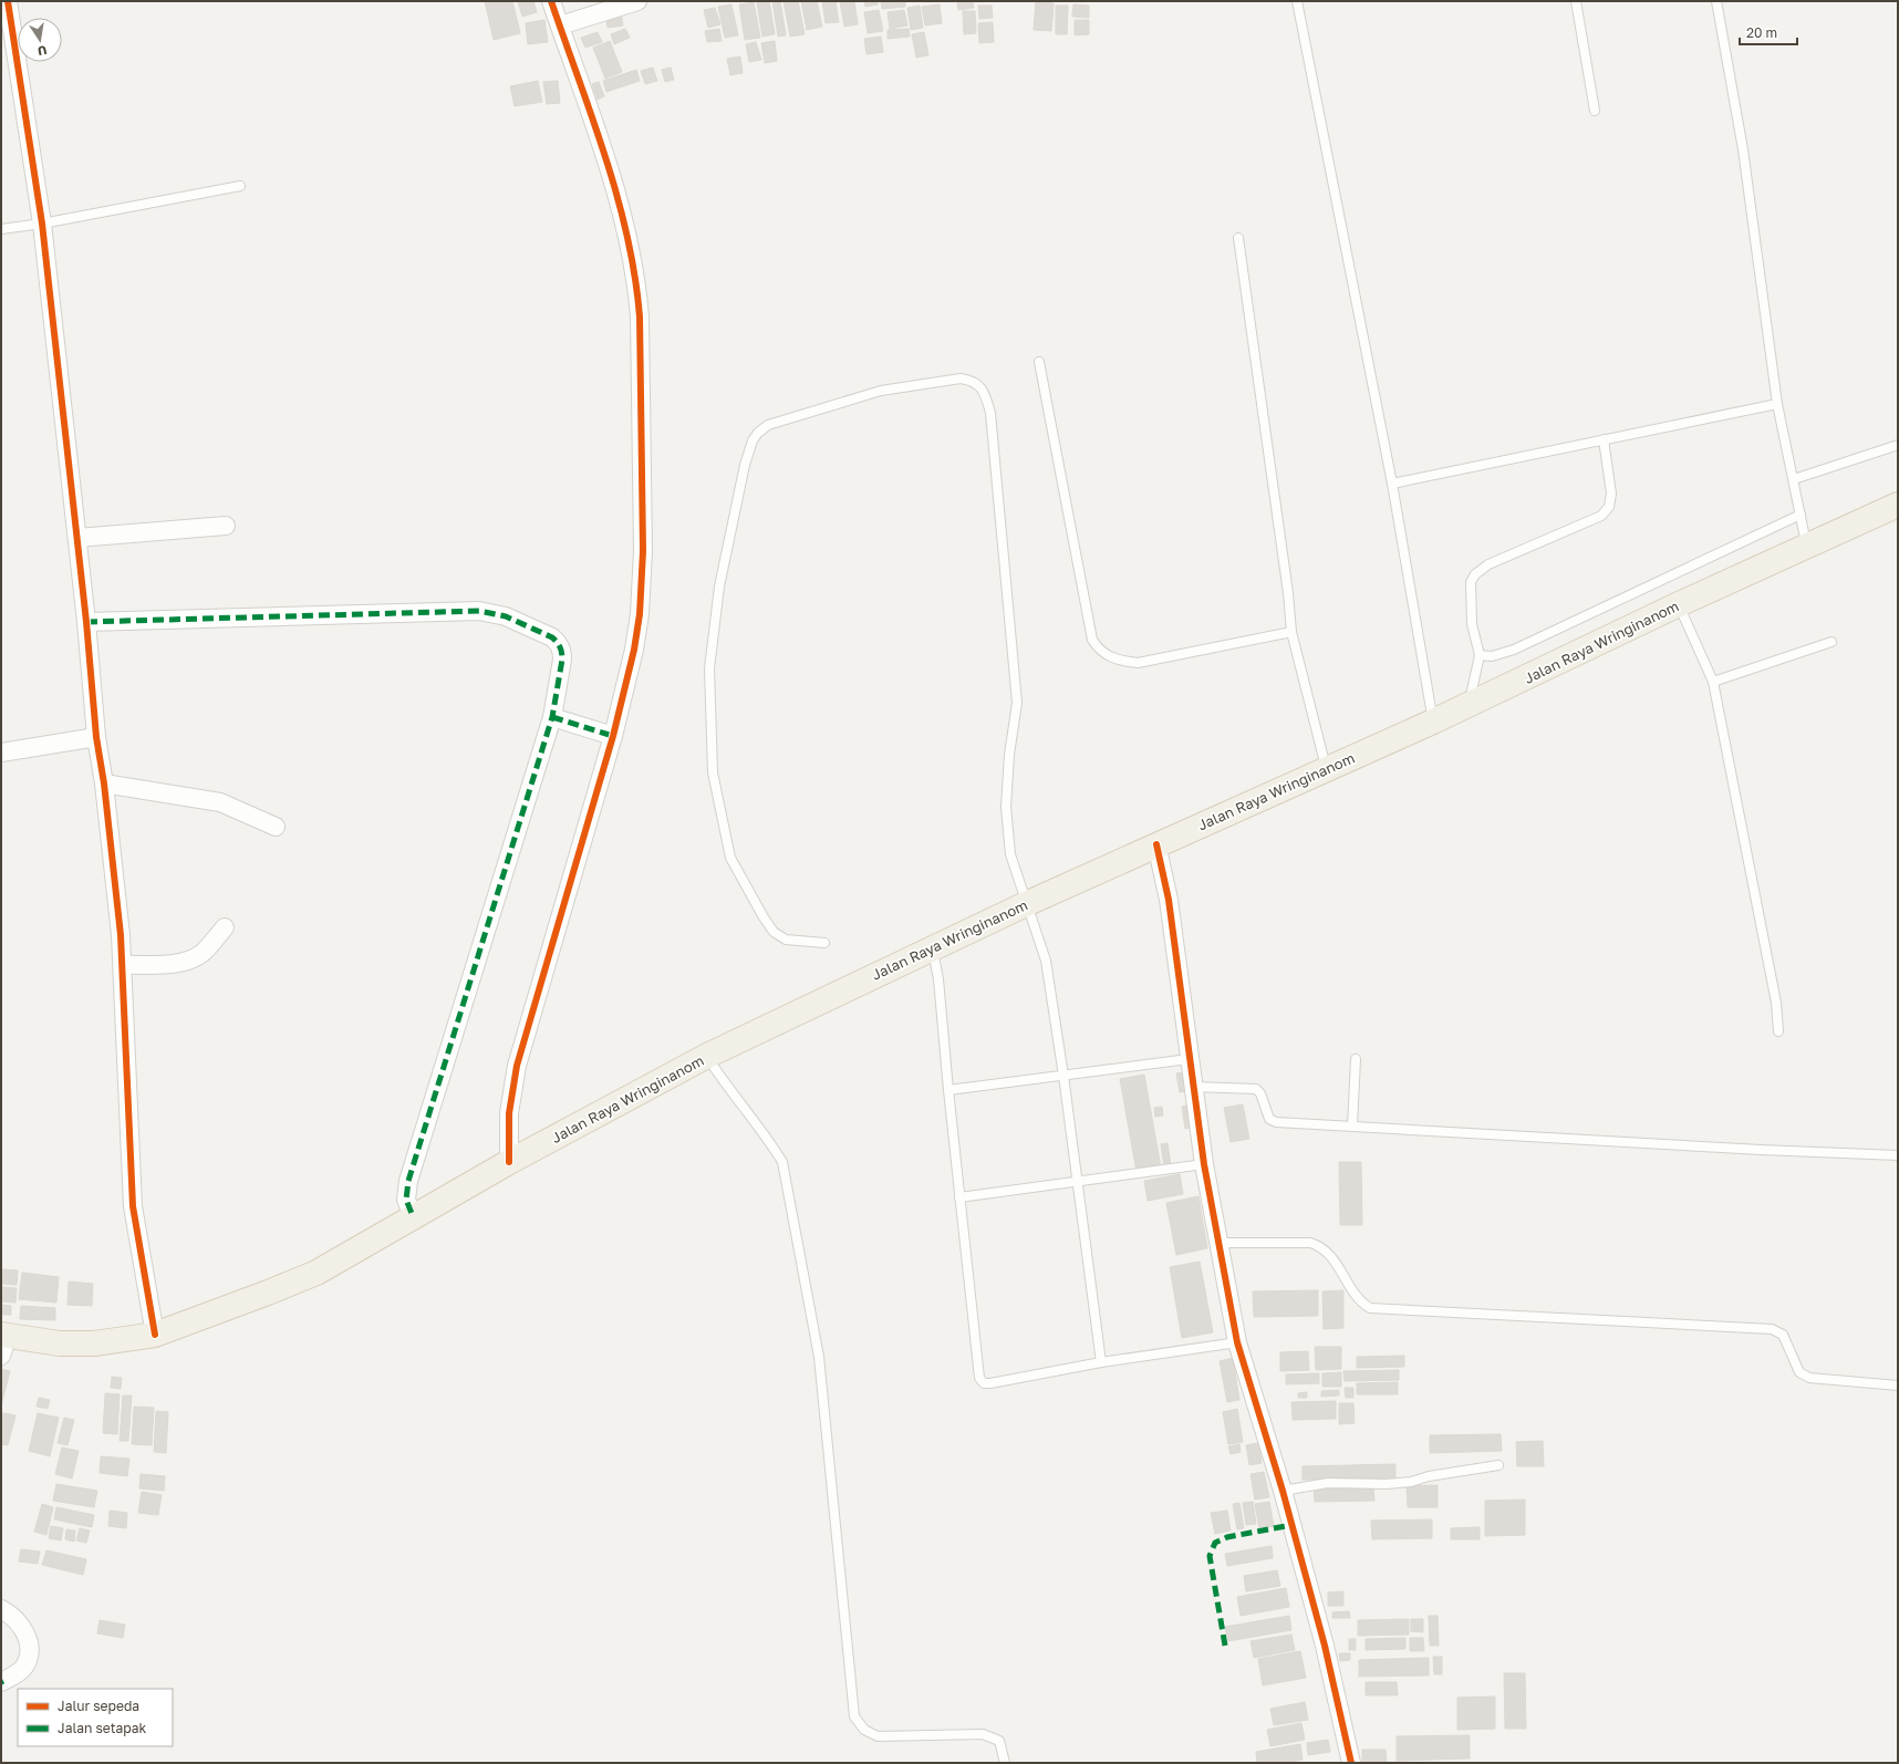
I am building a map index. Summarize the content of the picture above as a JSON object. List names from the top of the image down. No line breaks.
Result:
{"streets":{"main road":["Jalan Raya Wringinanom"]},"legend":["Jalur sepeda","Jalan setapak"],"scale_bar":"20 m","north":"bottom"}
